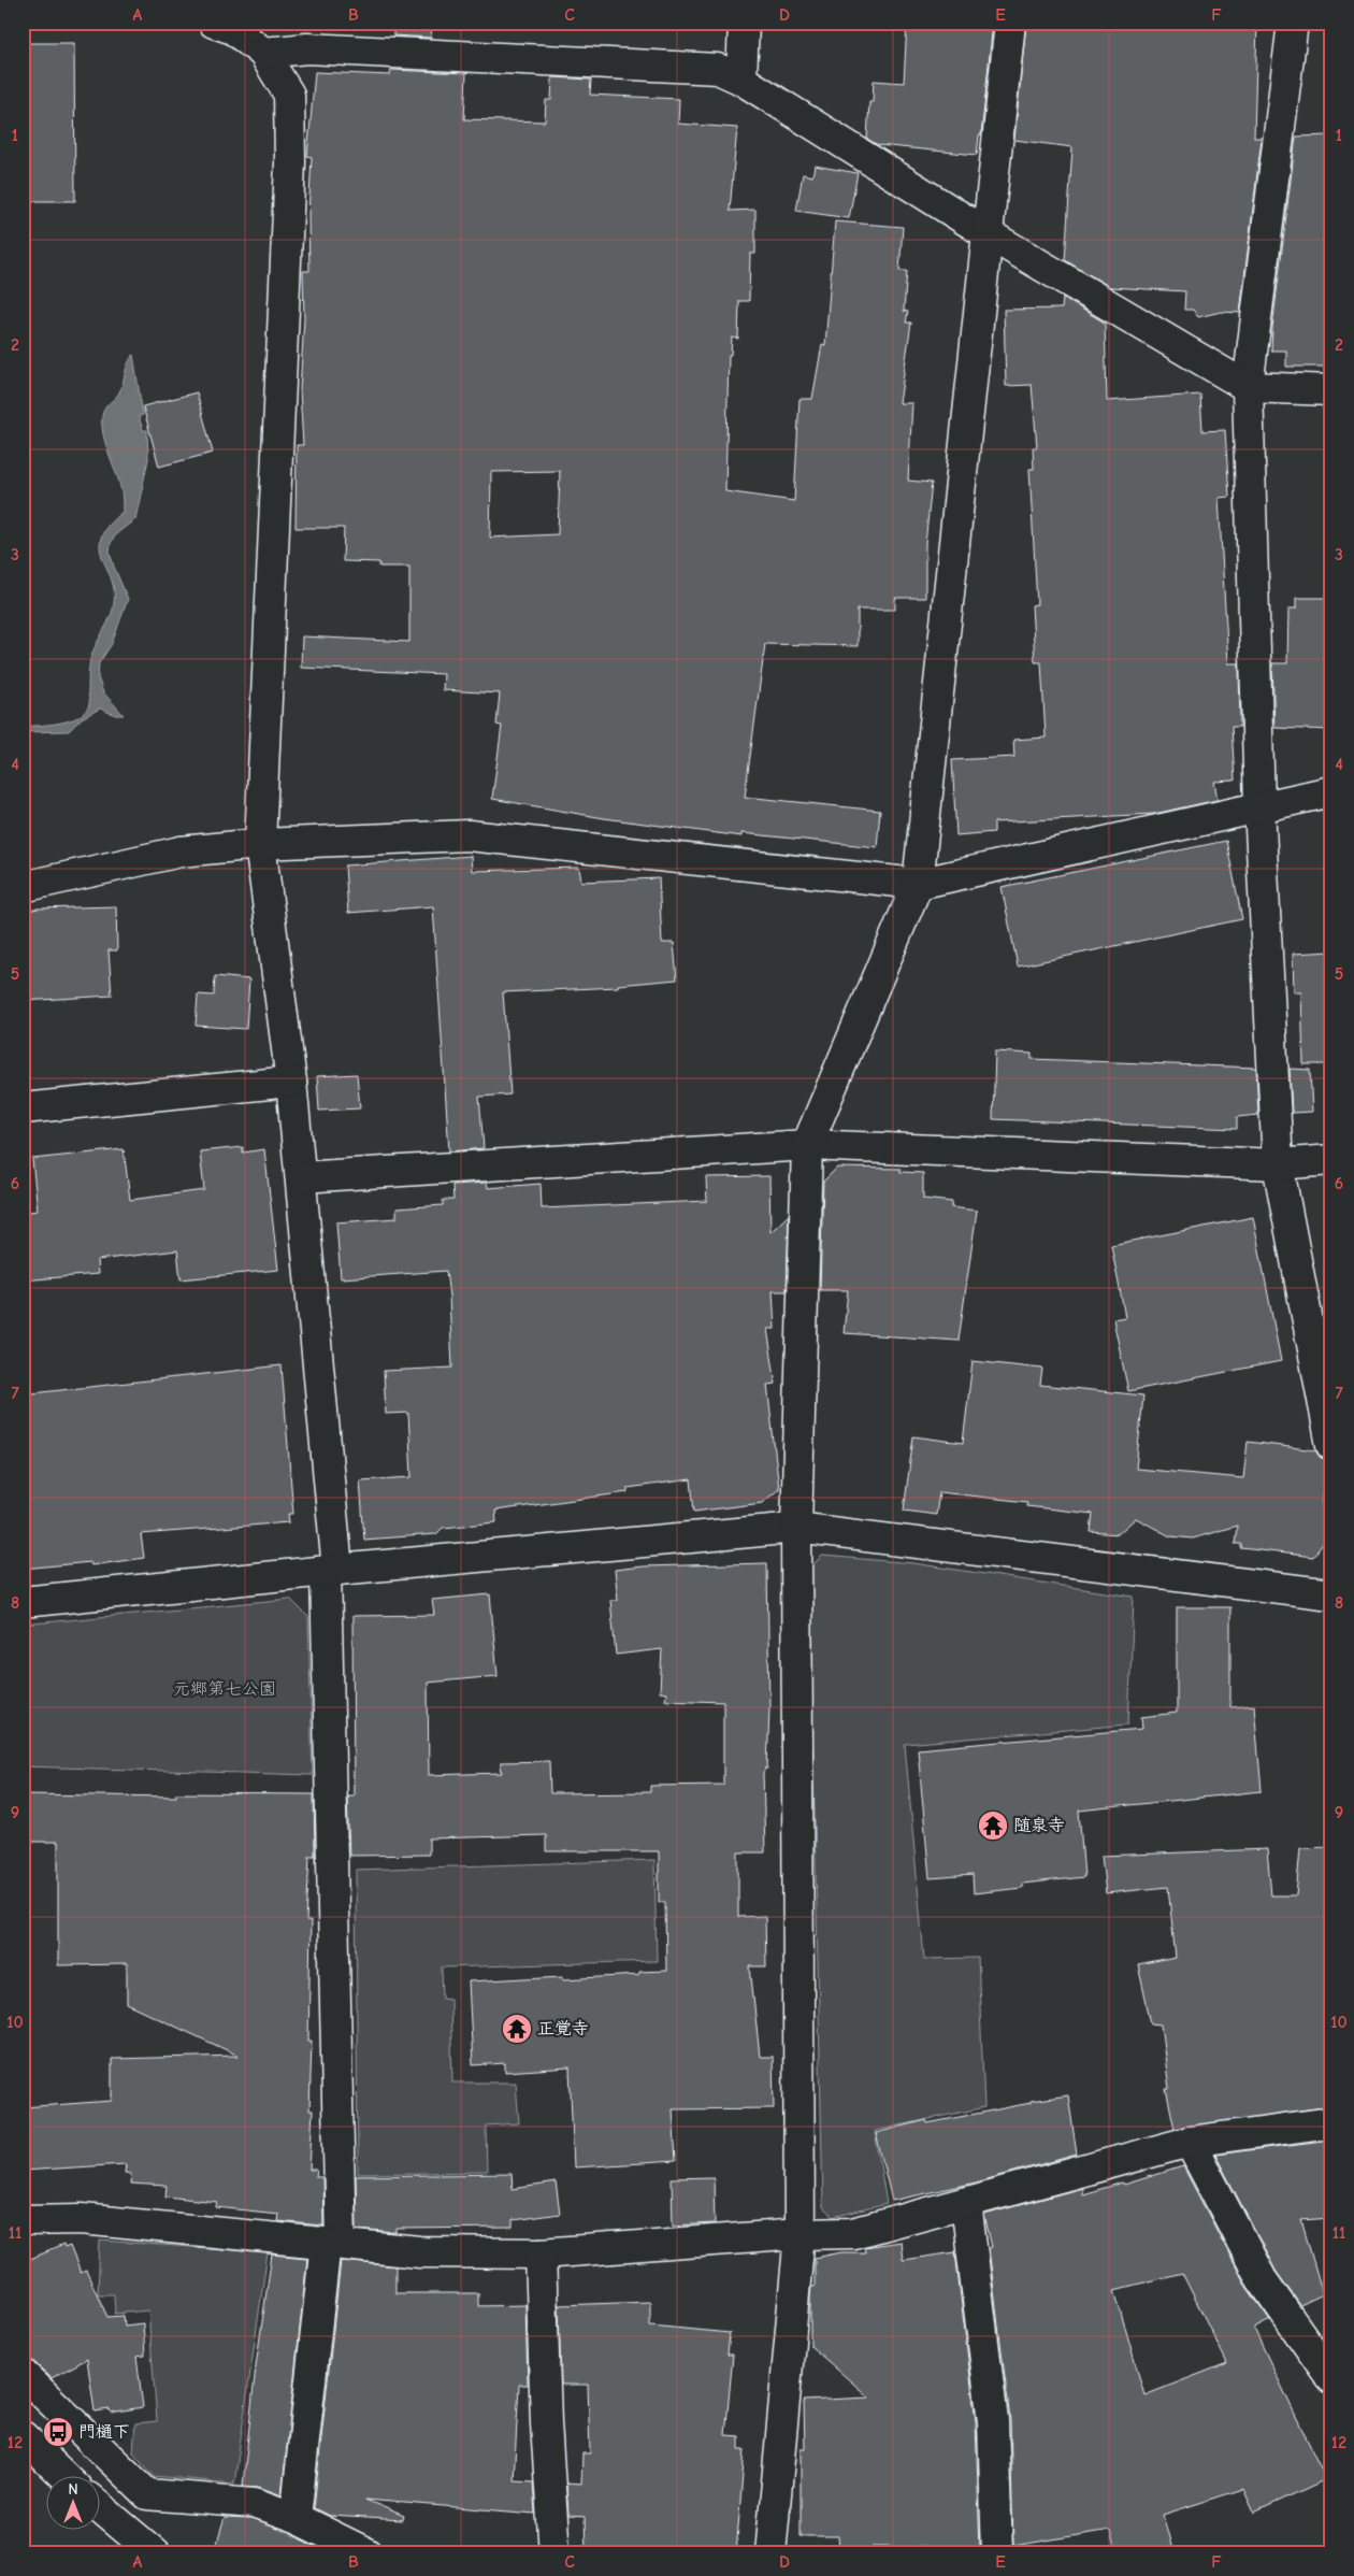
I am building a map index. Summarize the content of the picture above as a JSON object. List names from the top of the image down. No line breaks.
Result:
{"parks":["元郷第七公園"],"places":{"temple":["随泉寺","正覚寺"],"bus stop":["門樋下"]},"north":"top","grid":{"columns":["A","B","C","D","E","F"],"rows":["1","2","3","4","5","6","7","8","9","10","11","12"]}}
